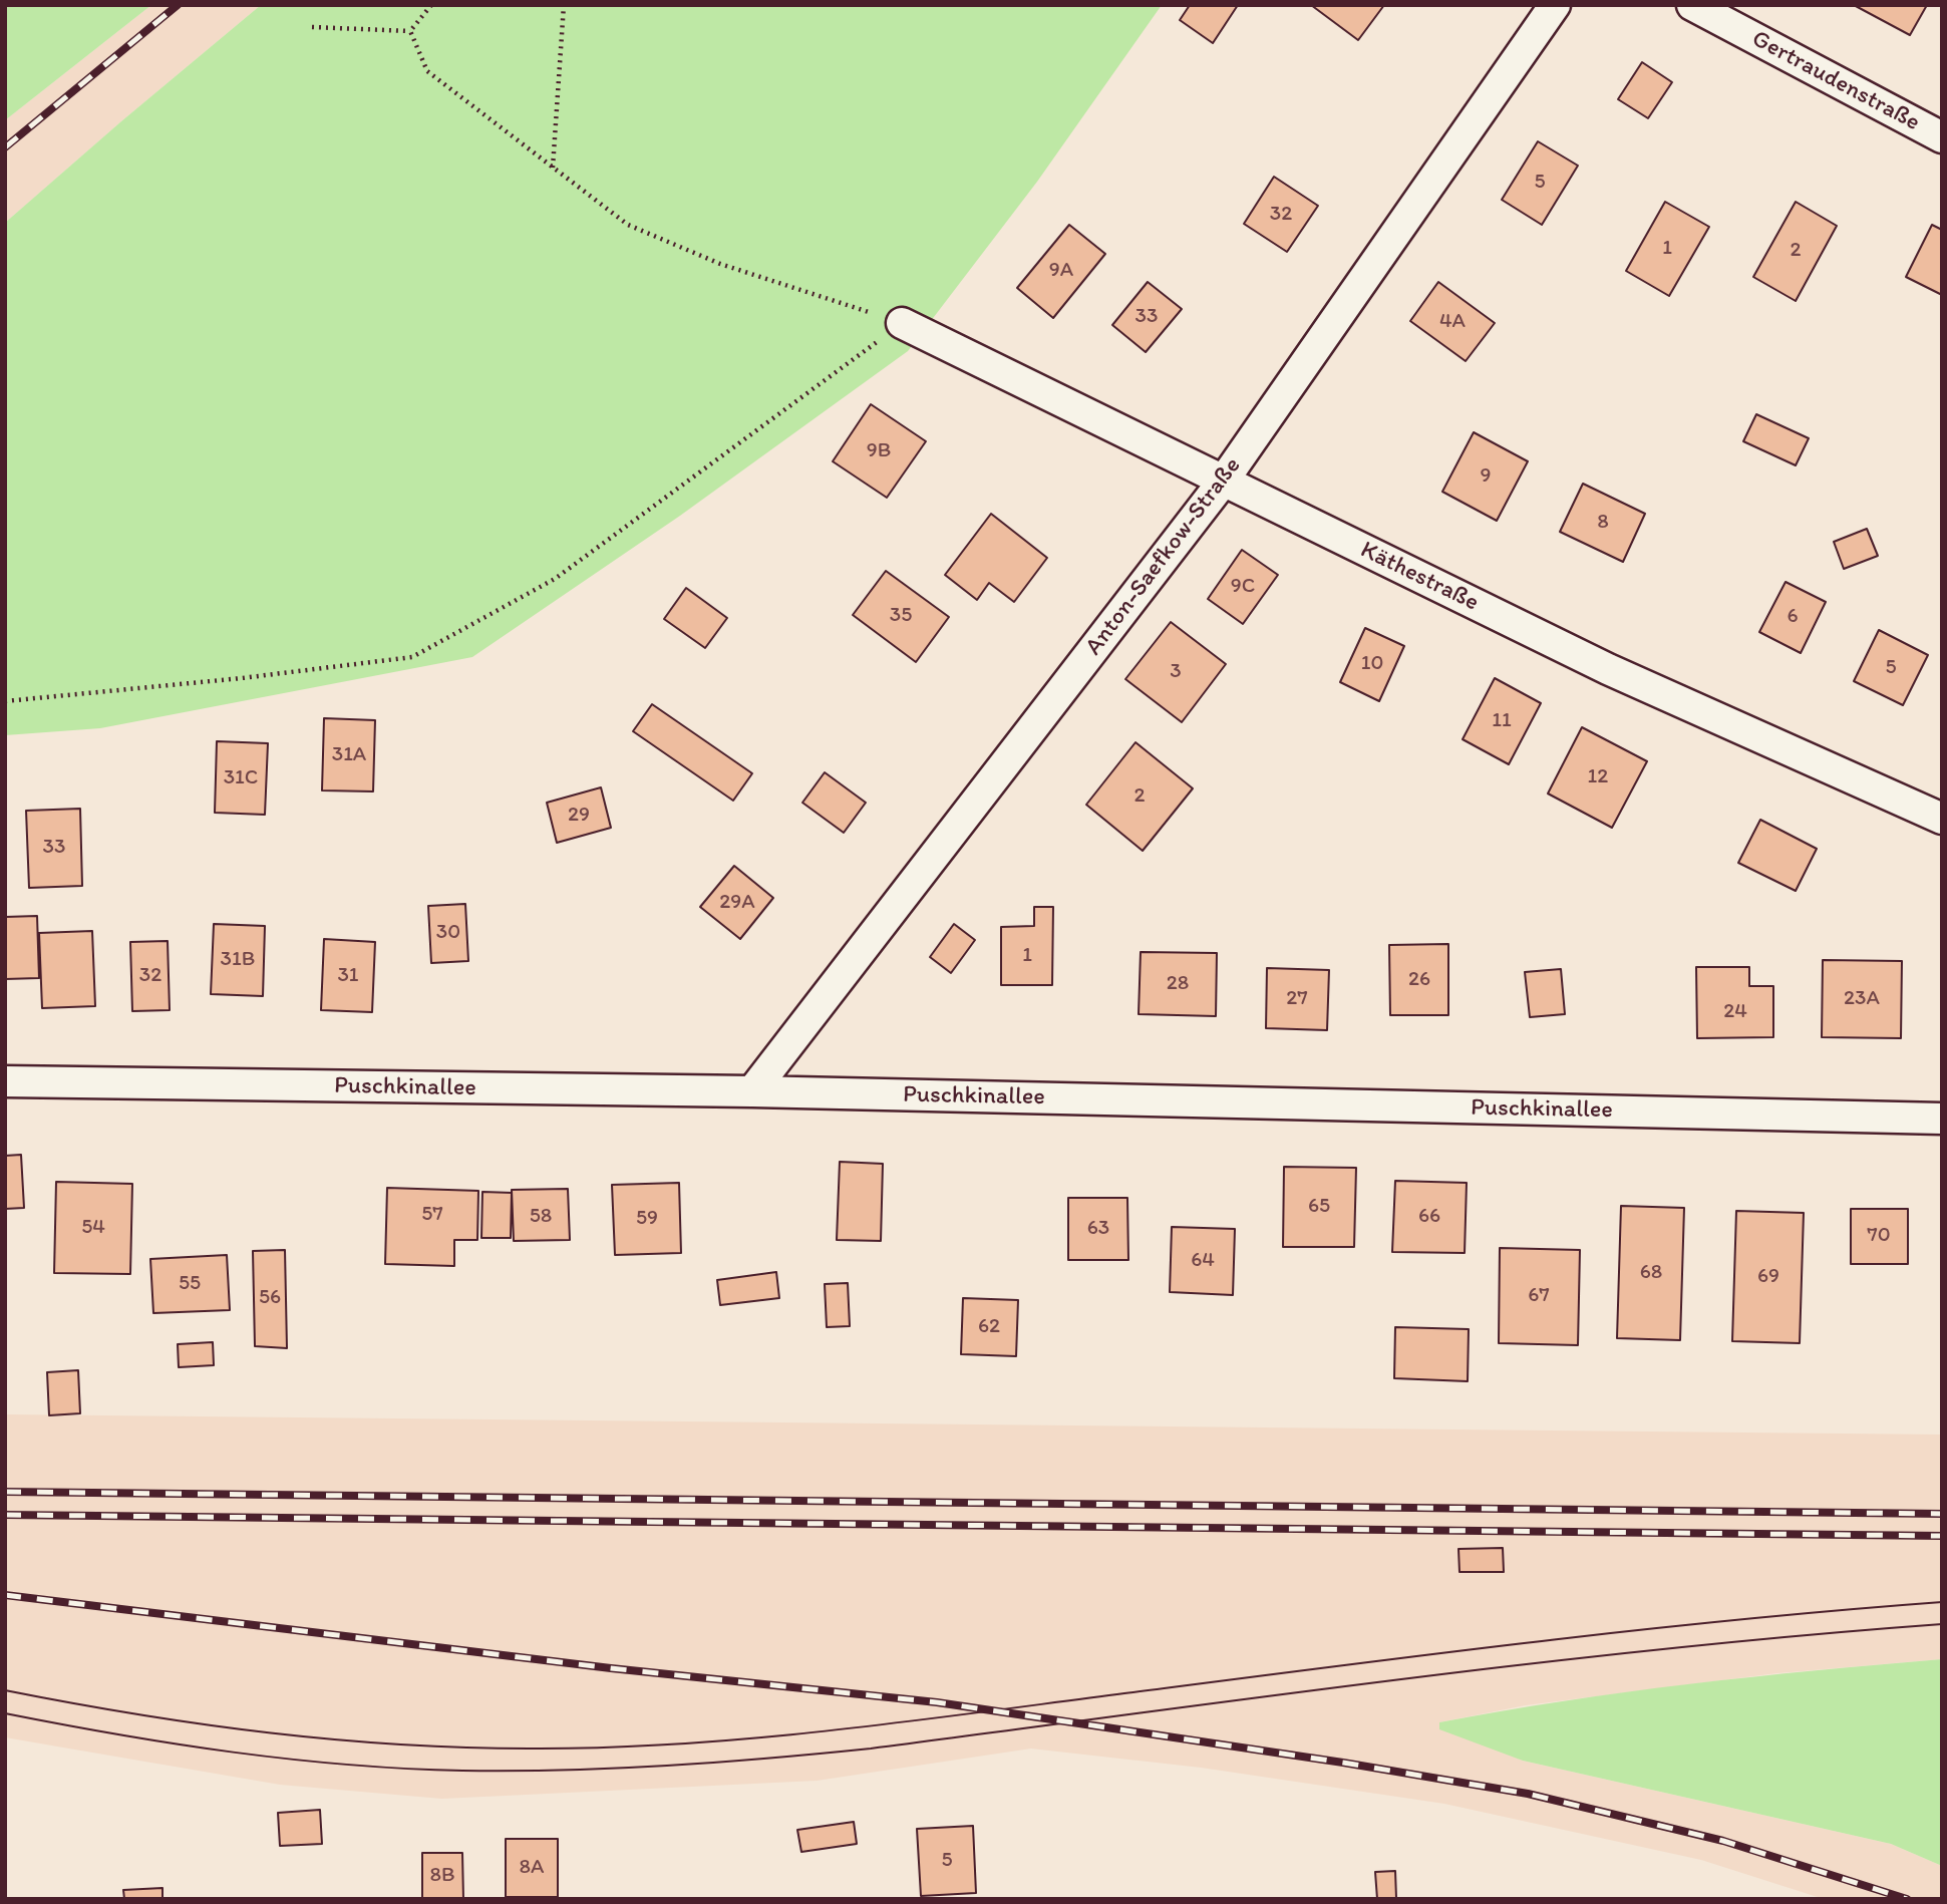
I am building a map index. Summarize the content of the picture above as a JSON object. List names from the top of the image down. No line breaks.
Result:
{"streets":{"street":["Gertraudenstraße","Anton-Saefkow-Straße","Käthestraße","Puschkinallee"]},"crossings":[["Anton-Saefkow-Straße","Käthestraße"],["Anton-Saefkow-Straße","Puschkinallee"]],"house_numbers":["5","32","1","2","9A","33","4A","9B","9","8","9C","35","6","10","5","3","11","31A","12","31C","2","29","33","29A","30","1","31B","32","31","26","28","27","23A","24","65","57","58","66","59","54","63","70","64","68","69","55","67","56","62","5","8A","8B"]}
